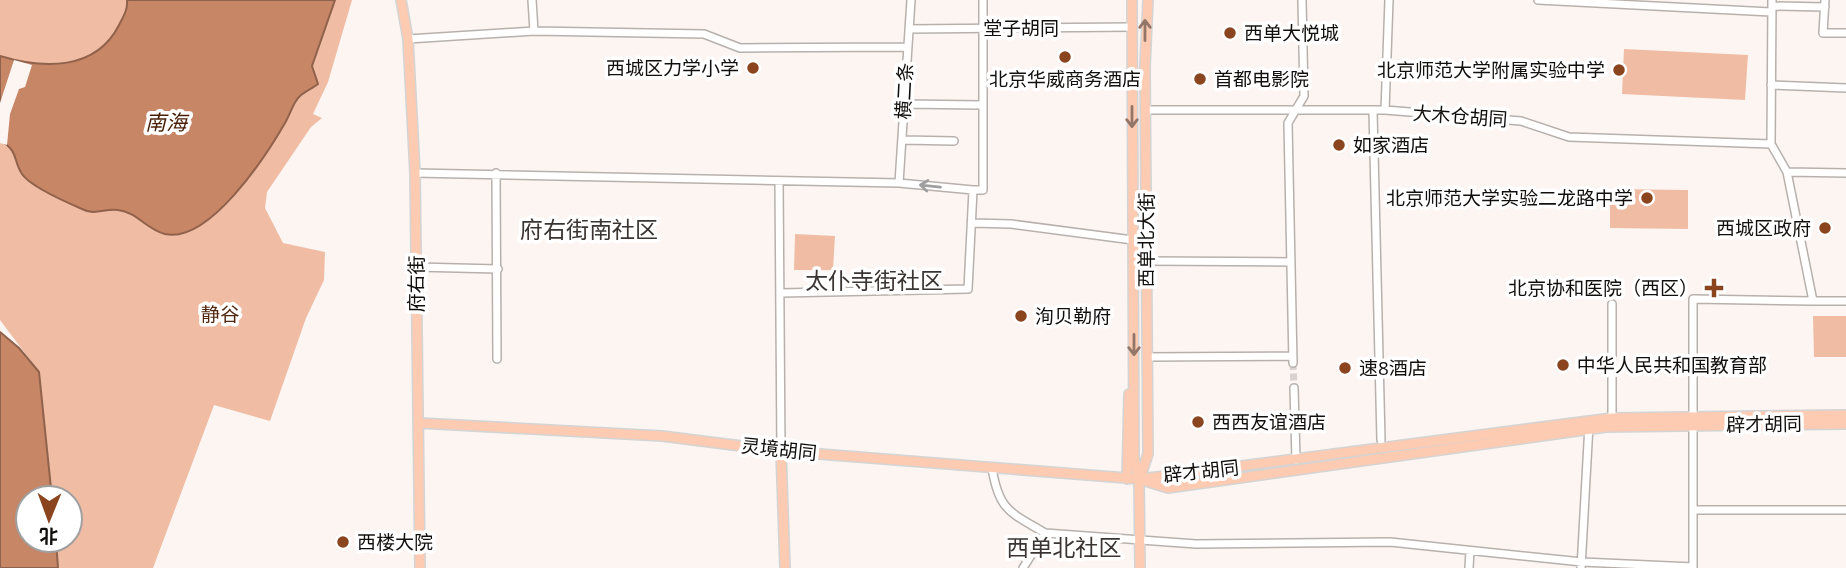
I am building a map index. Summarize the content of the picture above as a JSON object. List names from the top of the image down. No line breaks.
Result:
{"streets":{"main road":["西单北大街","府右街","辟才胡同","灵境胡同"],"street":["堂子胡同","横二条","大木仓胡同"]},"crossings":[["堂子胡同","横二条"],["堂子胡同","西单北大街"],["大木仓胡同","西单北大街"],["西单北大街","辟才胡同"],["西单北大街","灵境胡同"],["府右街","灵境胡同"],["辟才胡同","灵境胡同"]],"districts":["府右街南社区","太仆寺街社区","西单北社区"],"water":["南海"],"parks":["静谷"],"places":{"other":["西单大悦城","北京华威商务酒店","西城区力学小学","北京师范大学附属实验中学","首都电影院","如家酒店","北京师范大学实验二龙路中学","西城区政府","洵贝勒府","中华人民共和国教育部","速8酒店","西西友谊酒店","西楼大院"],"health":["北京协和医院（西区）"]},"north":"bottom"}
